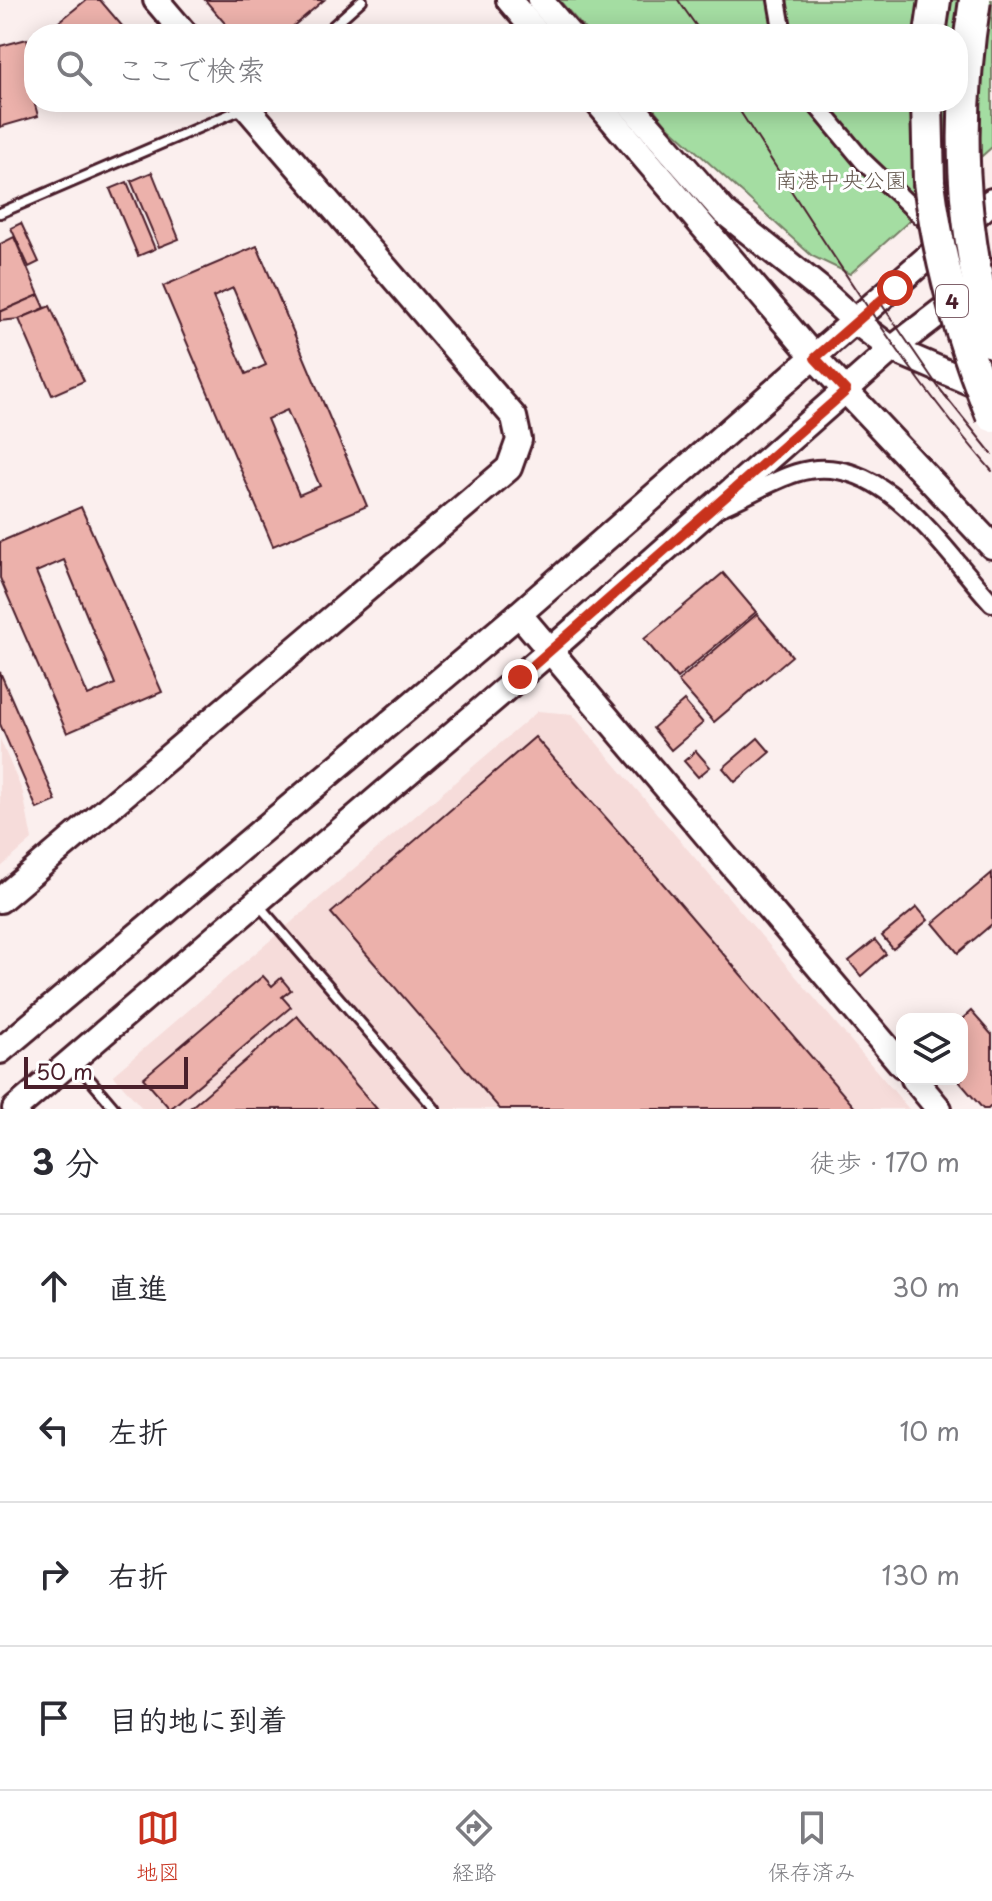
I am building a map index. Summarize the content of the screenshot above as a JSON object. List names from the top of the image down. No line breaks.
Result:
{"streets":{"highway":["4"]},"parks":["南港中央公園"],"scale_bar":"50 m","page":{"search":"ここで検索","scale":"50 m","heading":["3 分","徒歩 · 170 m"],"list":[["直進","30 m"],["左折","10 m"],["右折","130 m"],"目的地に到着"],"nav":["地図","経路","保存済み"]}}
